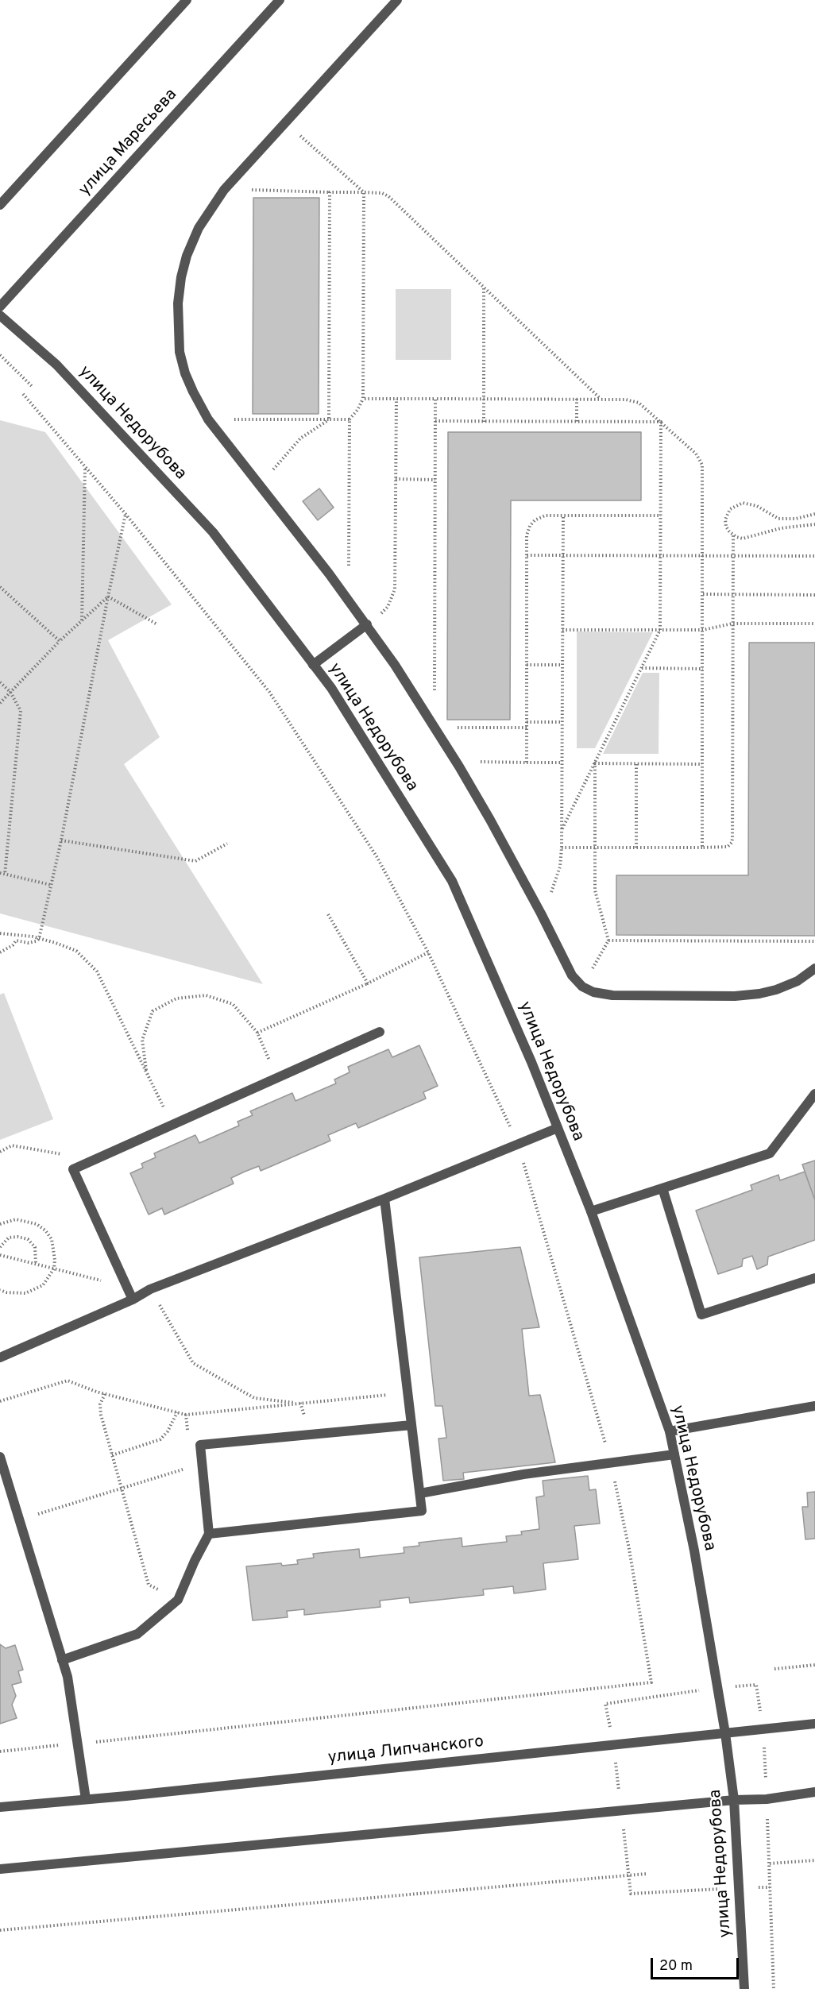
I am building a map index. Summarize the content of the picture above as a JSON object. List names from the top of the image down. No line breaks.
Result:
{"streets":{"street":["улица Маресьева","улица Недорубова","улица Липчанского"]},"crossings":[["улица Недорубова","улица Липчанского"]],"scale_bar":"20 m"}
